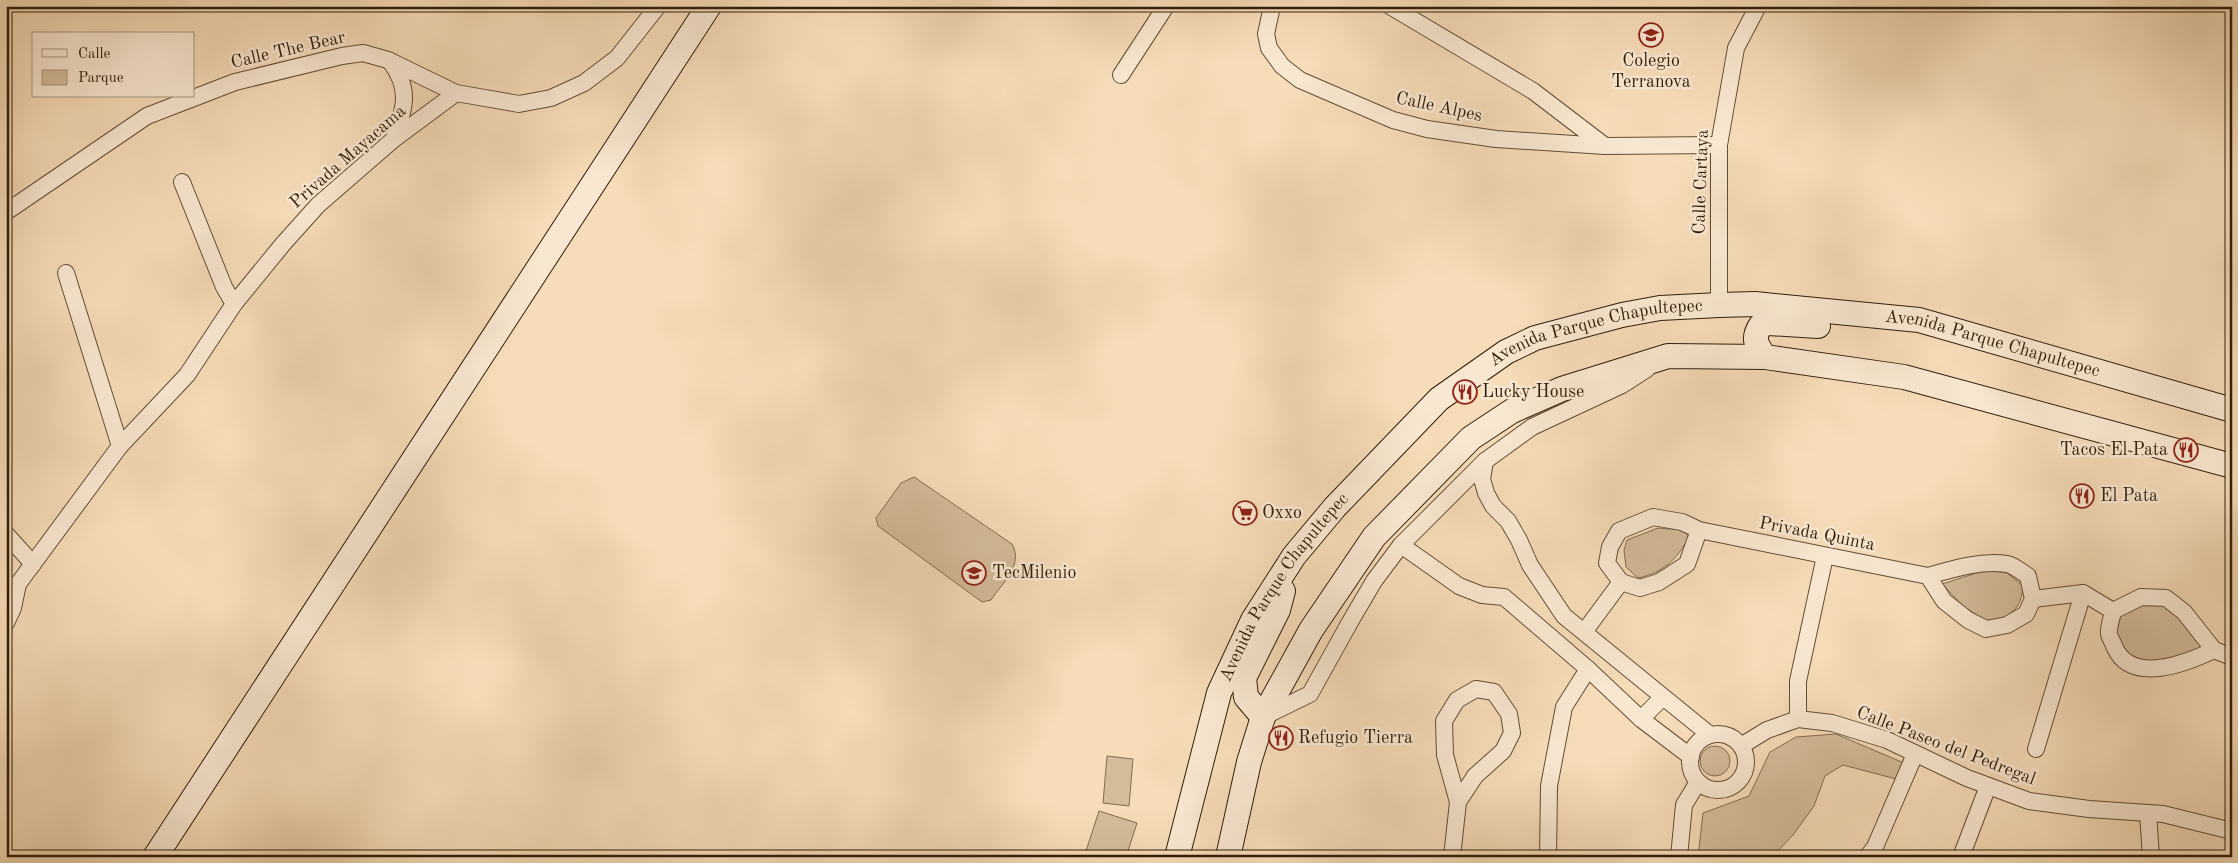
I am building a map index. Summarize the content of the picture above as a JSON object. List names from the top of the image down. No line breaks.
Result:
{"streets":{"main road":["Avenida Parque Chapultepec"],"street":["Calle The Bear","Calle Alpes","Privada Mayacama","Calle Cartaya","Privada Quinta","Calle Paseo del Pedregal"]},"crossings":[["Calle The Bear","Privada Mayacama"],["Calle Alpes","Calle Cartaya"],["Calle Cartaya","Avenida Parque Chapultepec"]],"places":{"school or university":["Colegio Terranova","TecMilenio"],"restaurant":["Lucky House","Tacos El Pata","El Pata","Refugio Tierra"],"supermarket":["Oxxo"]},"legend":["Calle","Parque"]}
